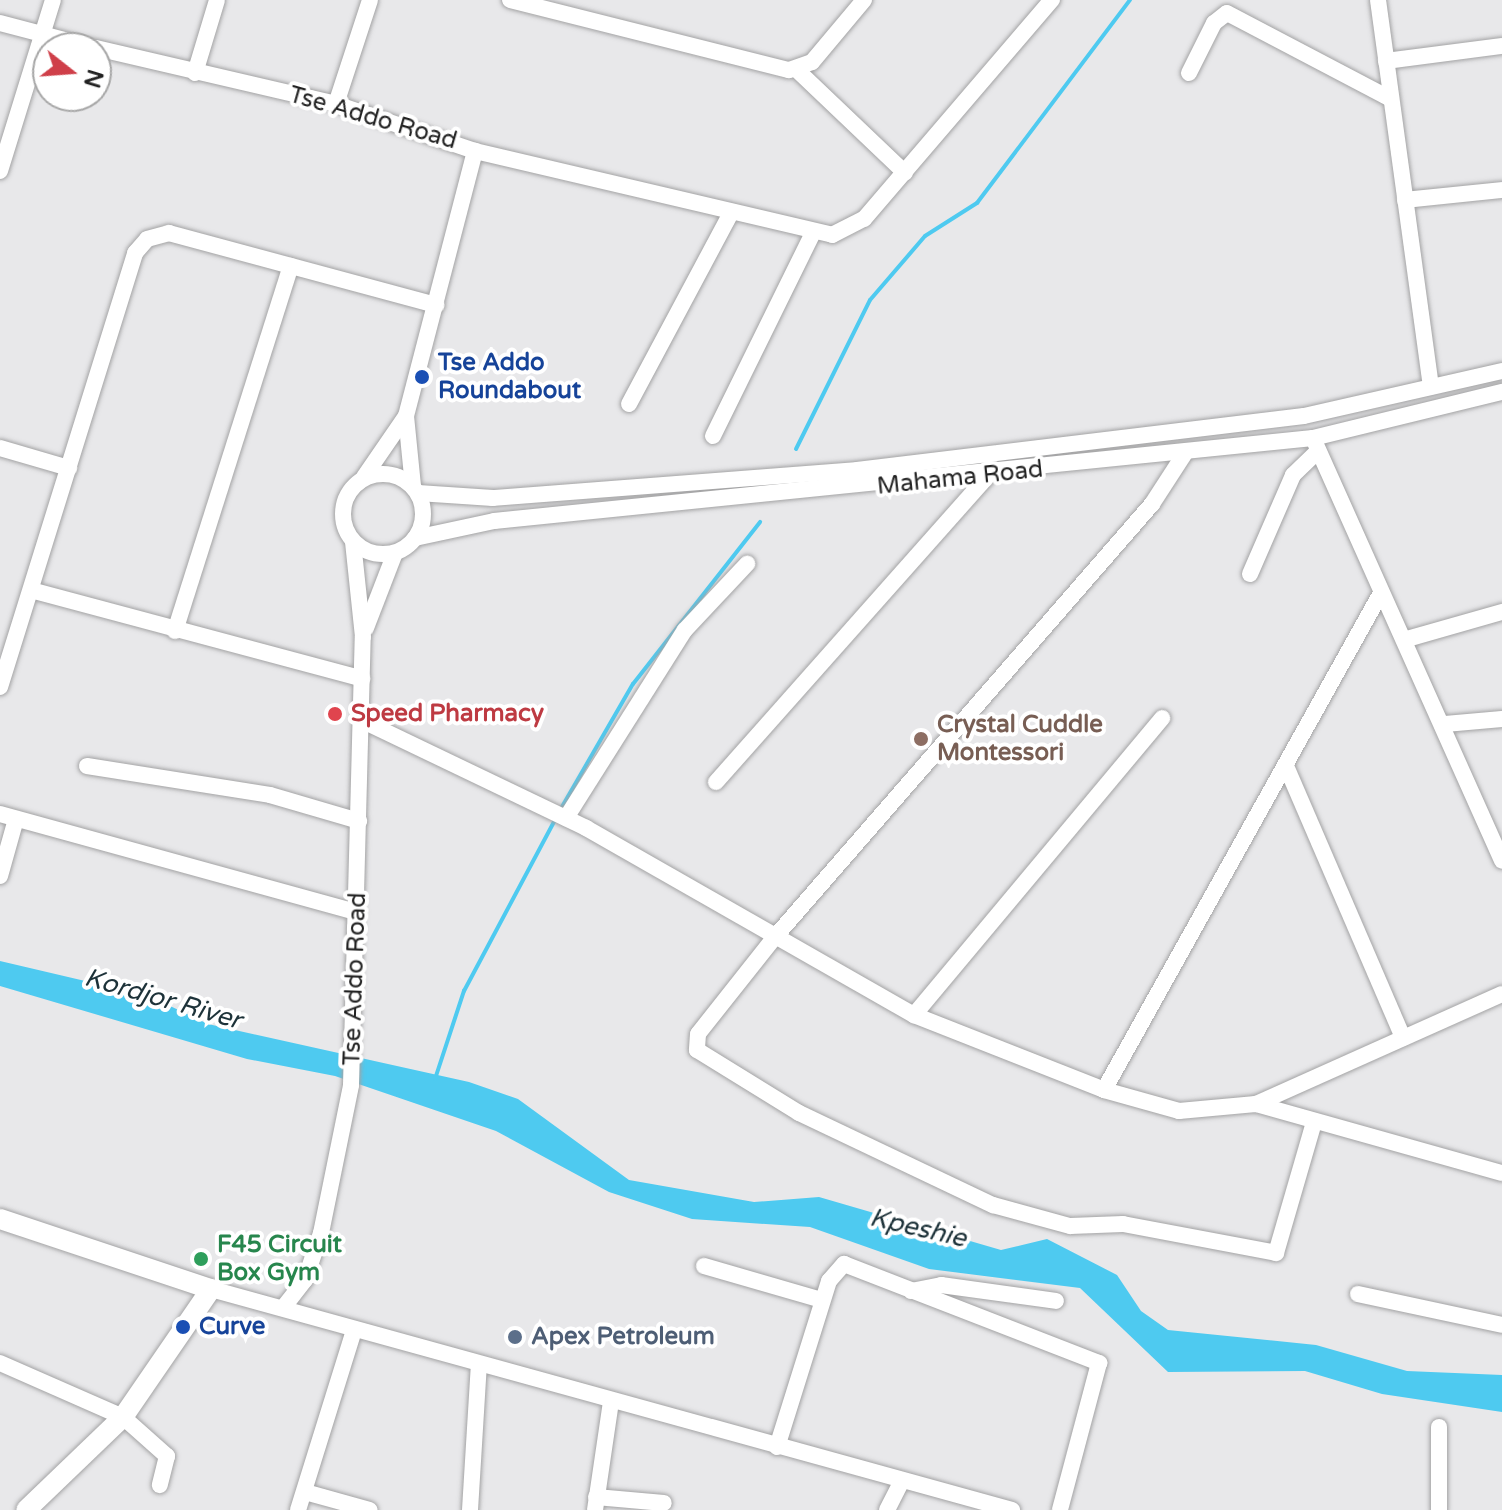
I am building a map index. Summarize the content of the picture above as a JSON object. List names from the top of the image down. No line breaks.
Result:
{"streets":{"street":["Tse Addo Road","Mahama Road"]},"crossings":[["Tse Addo Road","Mahama Road"]],"water":["Kordjor River","Kpeshie"],"places":["Tse Addo Roundabout","Speed Pharmacy","Crystal Cuddle Montessori","F45 Circuit Box Gym","Curve","Apex Petroleum"],"north":"right"}
